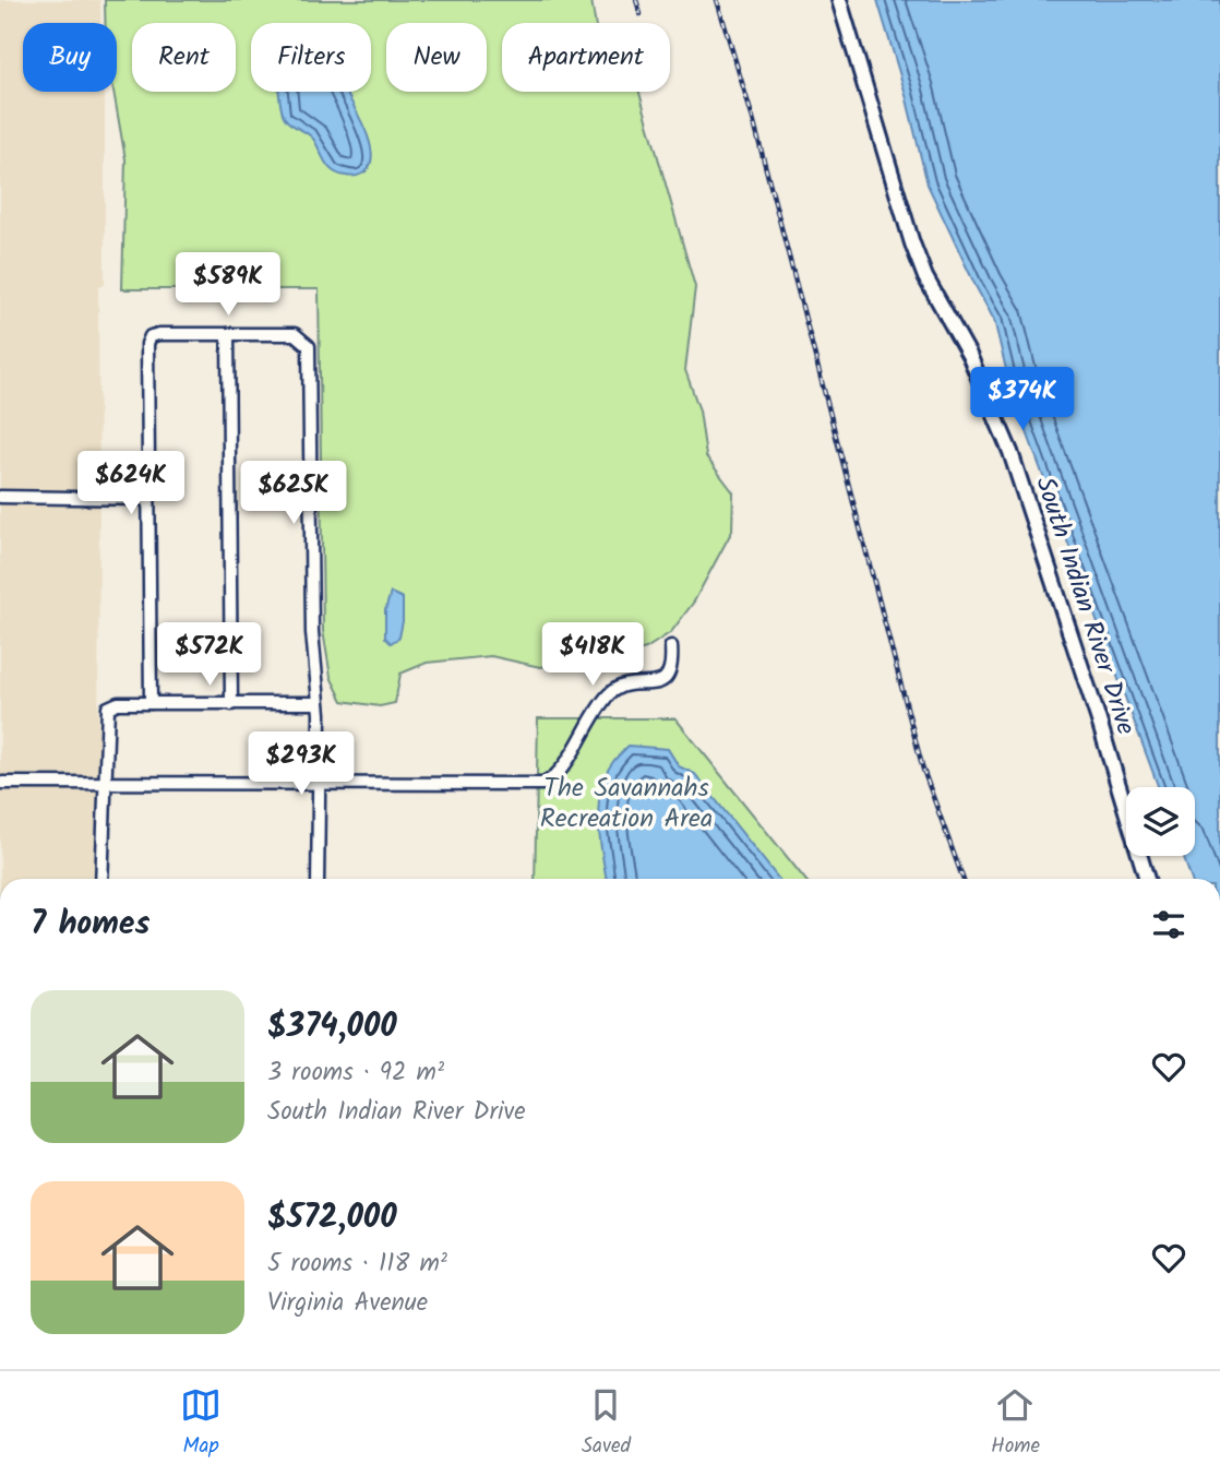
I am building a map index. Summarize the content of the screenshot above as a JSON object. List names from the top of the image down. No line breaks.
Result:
{"streets":{"main road":["South Indian River Drive"]},"parks":["The Savannahs Recreation Area"],"page":{"chip":["Buy","Rent","Filters","New","Apartment"],"price":["$589K","$374K","$624K","$625K","$572K","$418K","$293K"],"heading":"7 homes","list":[{"name":"$374,000","note":"3 rooms · 92 m² · South Indian River Drive"},{"name":"$572,000","note":"5 rooms · 118 m² · Virginia Avenue"}],"tabs":["Map","Saved","Home"]}}
